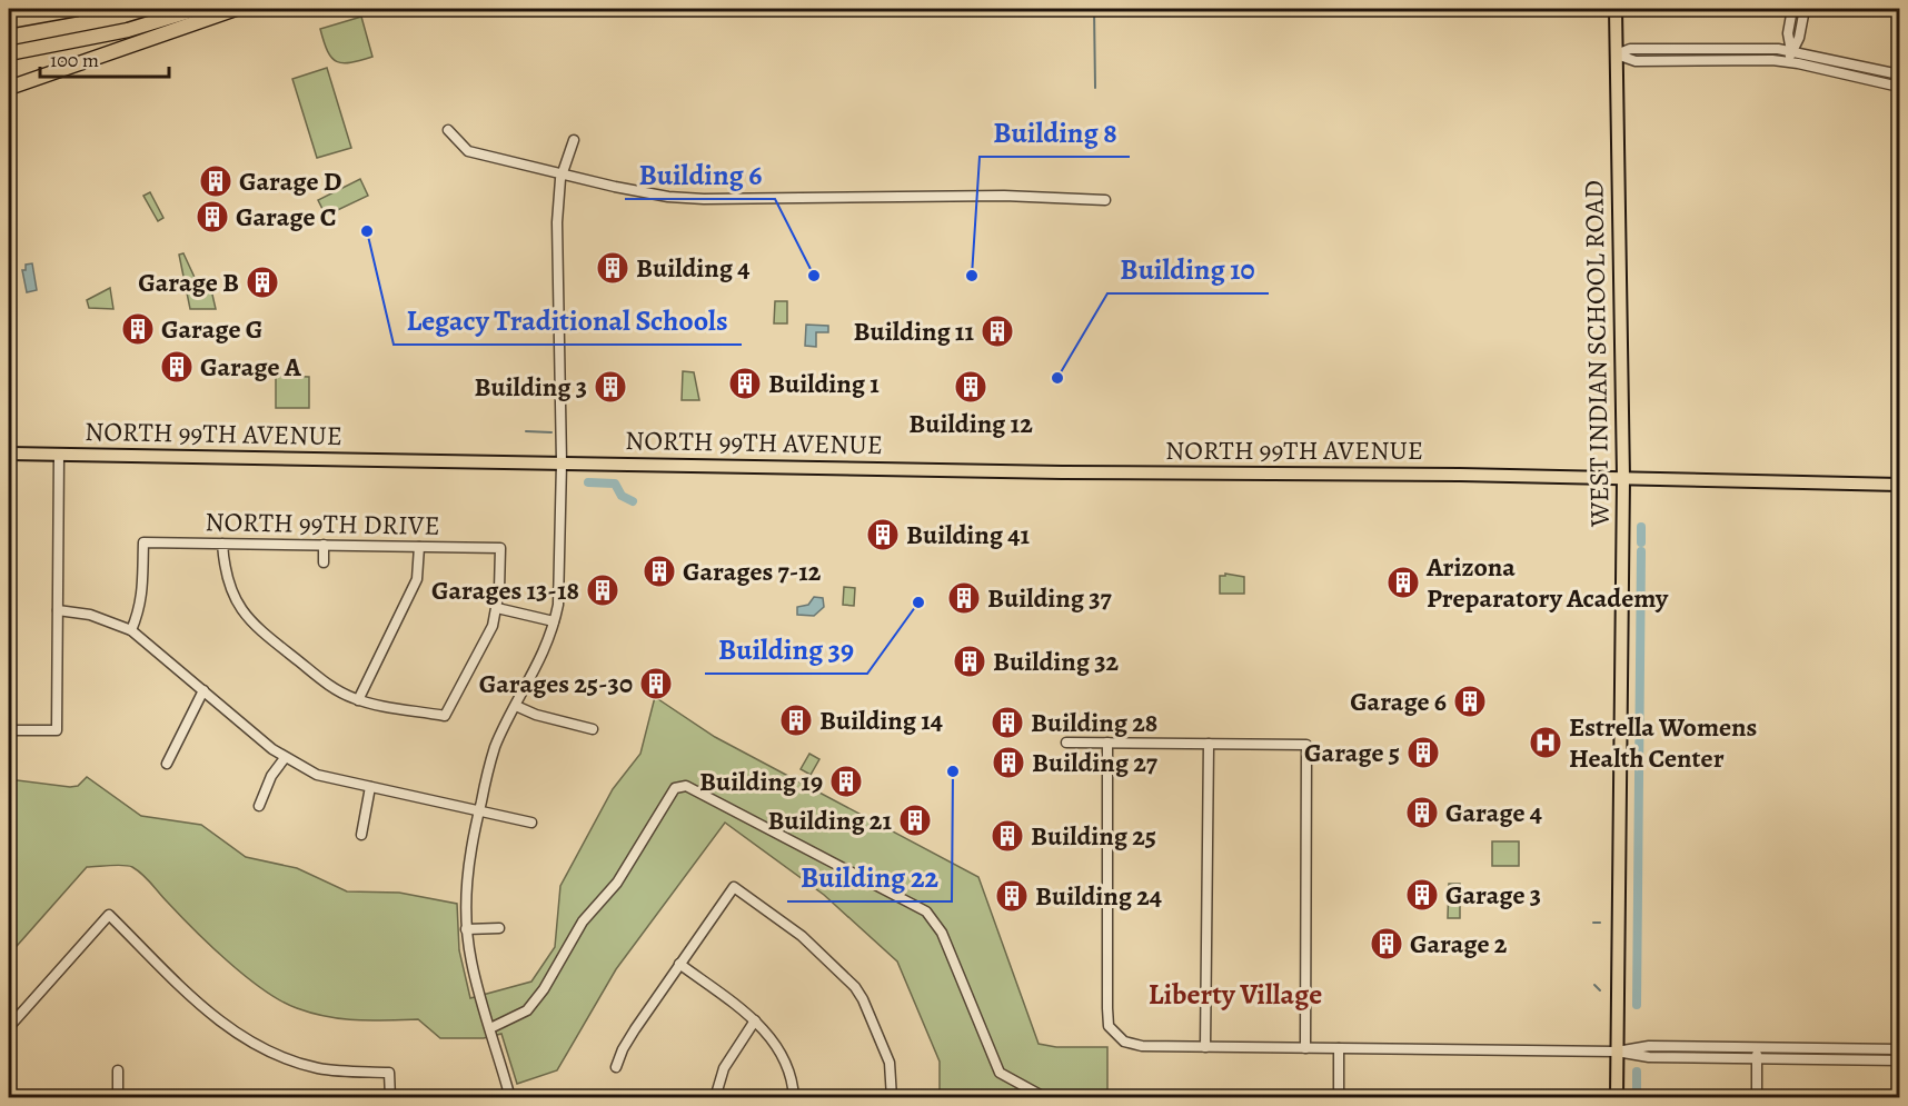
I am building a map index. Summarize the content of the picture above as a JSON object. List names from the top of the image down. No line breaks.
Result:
{"streets":{"main road":["WEST INDIAN SCHOOL ROAD","NORTH 99TH AVENUE"],"street":["NORTH 99TH DRIVE"]},"crossings":[["WEST INDIAN SCHOOL ROAD","NORTH 99TH AVENUE"]],"districts":["Liberty Village"],"places":{"building":["Garage D","Garage C","Building 4","Garage B","Garage G","Building 11","Garage A","Building 1","Building 3","Building 12","Building 41","Garages 7-12","Arizona Preparatory Academy","Garages 13-18","Building 37","Building 32","Garages 25-30","Garage 6","Building 14","Building 28","Garage 5","Building 27","Building 19","Garage 4","Building 21","Building 25","Garage 3","Building 24","Garage 2"],"other":["Legacy Traditional Schools","Building 6","Building 8","Building 10","Building 39","Building 22"],"hospital":["Estrella Womens Health Center"]},"scale_bar":"100 m"}
